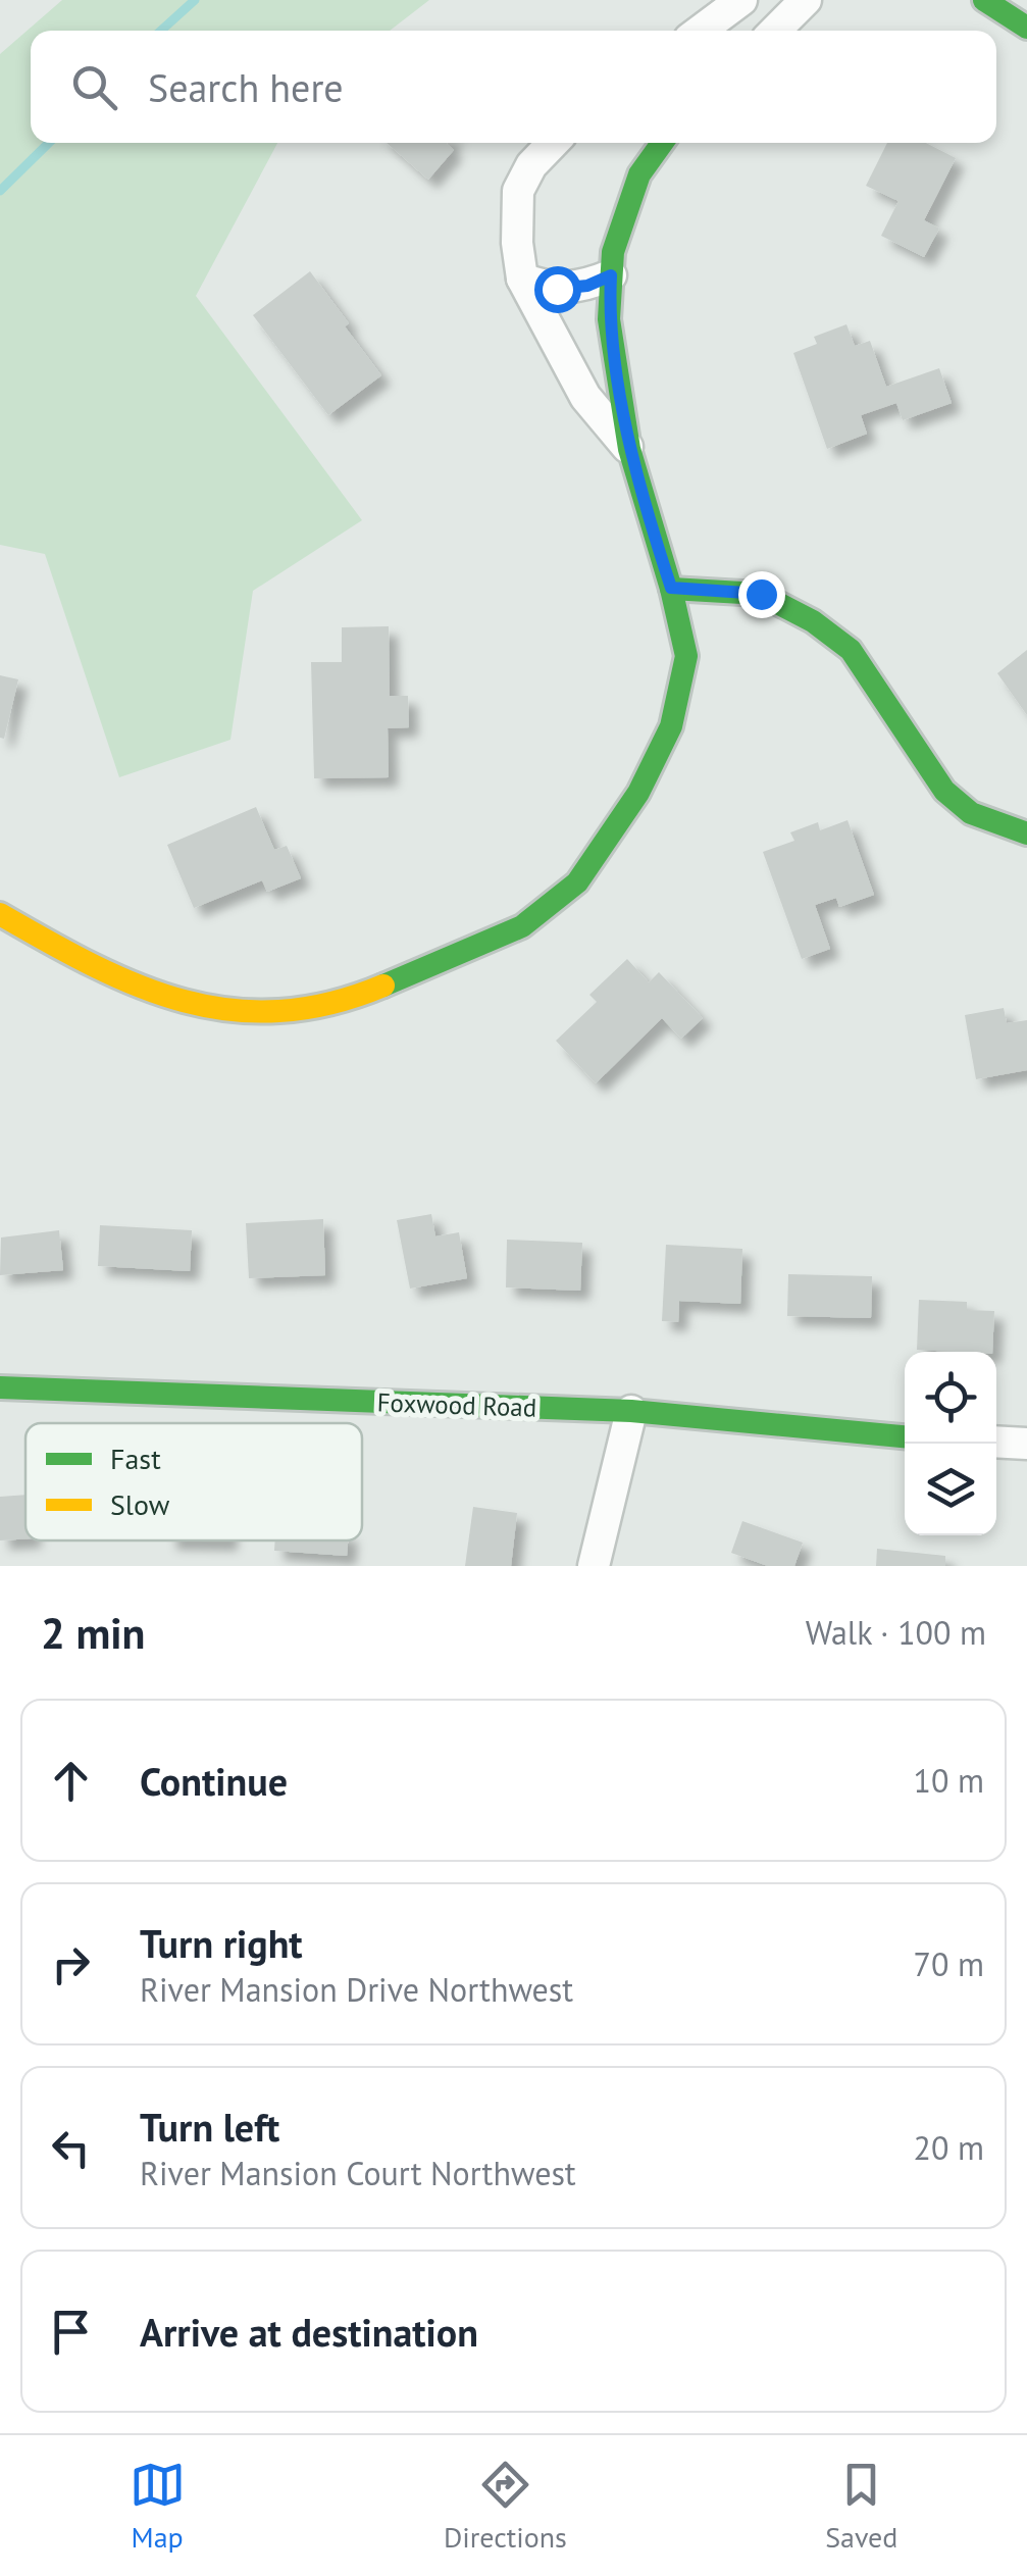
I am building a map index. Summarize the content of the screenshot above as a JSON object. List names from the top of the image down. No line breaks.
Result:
{"streets":{"street":["Foxwood Road"]},"legend":["Fast","Slow"],"page":{"search":"Search here","heading":["2 min","Walk · 100 m"],"list":[["Continue","10 m"],["Turn right","River Mansion Drive Northwest","70 m"],["Turn left","River Mansion Court Northwest","20 m"],"Arrive at destination"],"nav":["Map","Directions","Saved"]}}
